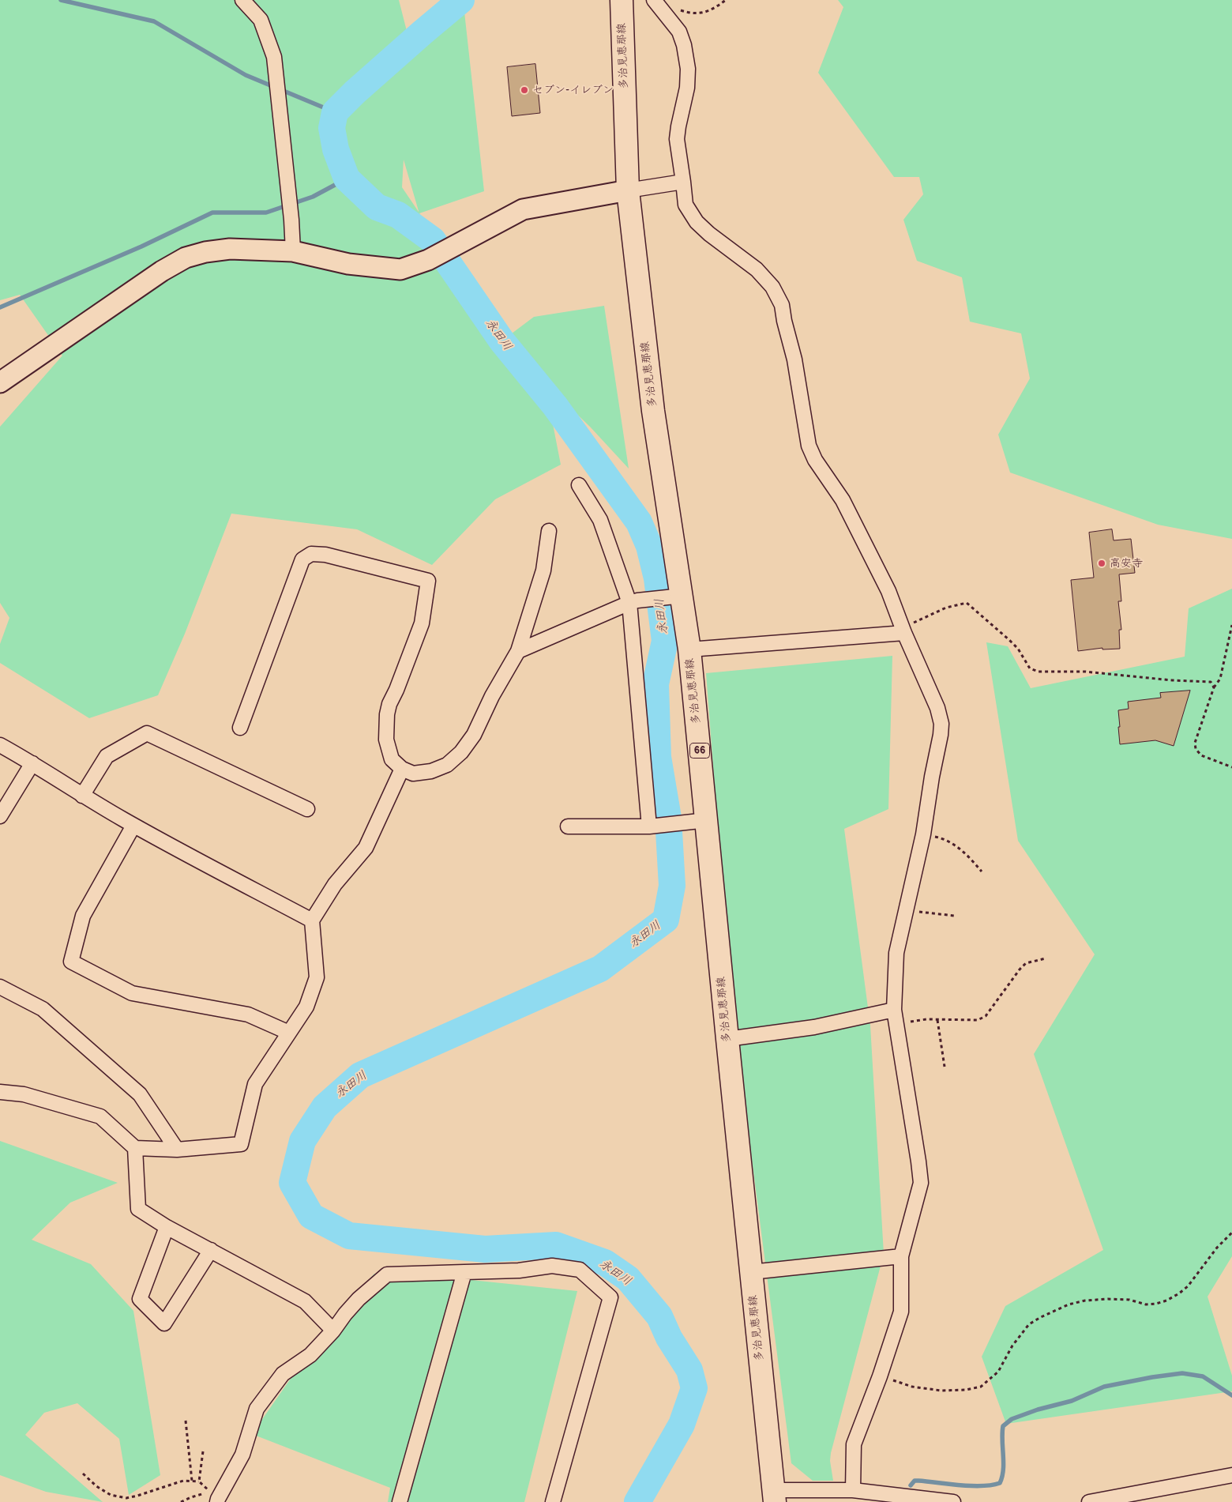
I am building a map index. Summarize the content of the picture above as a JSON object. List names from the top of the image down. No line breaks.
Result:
{"streets":{"main road":["多治見恵那線","66"]},"water":["永田川"],"places":["セブン-イレブン","高安寺"]}
